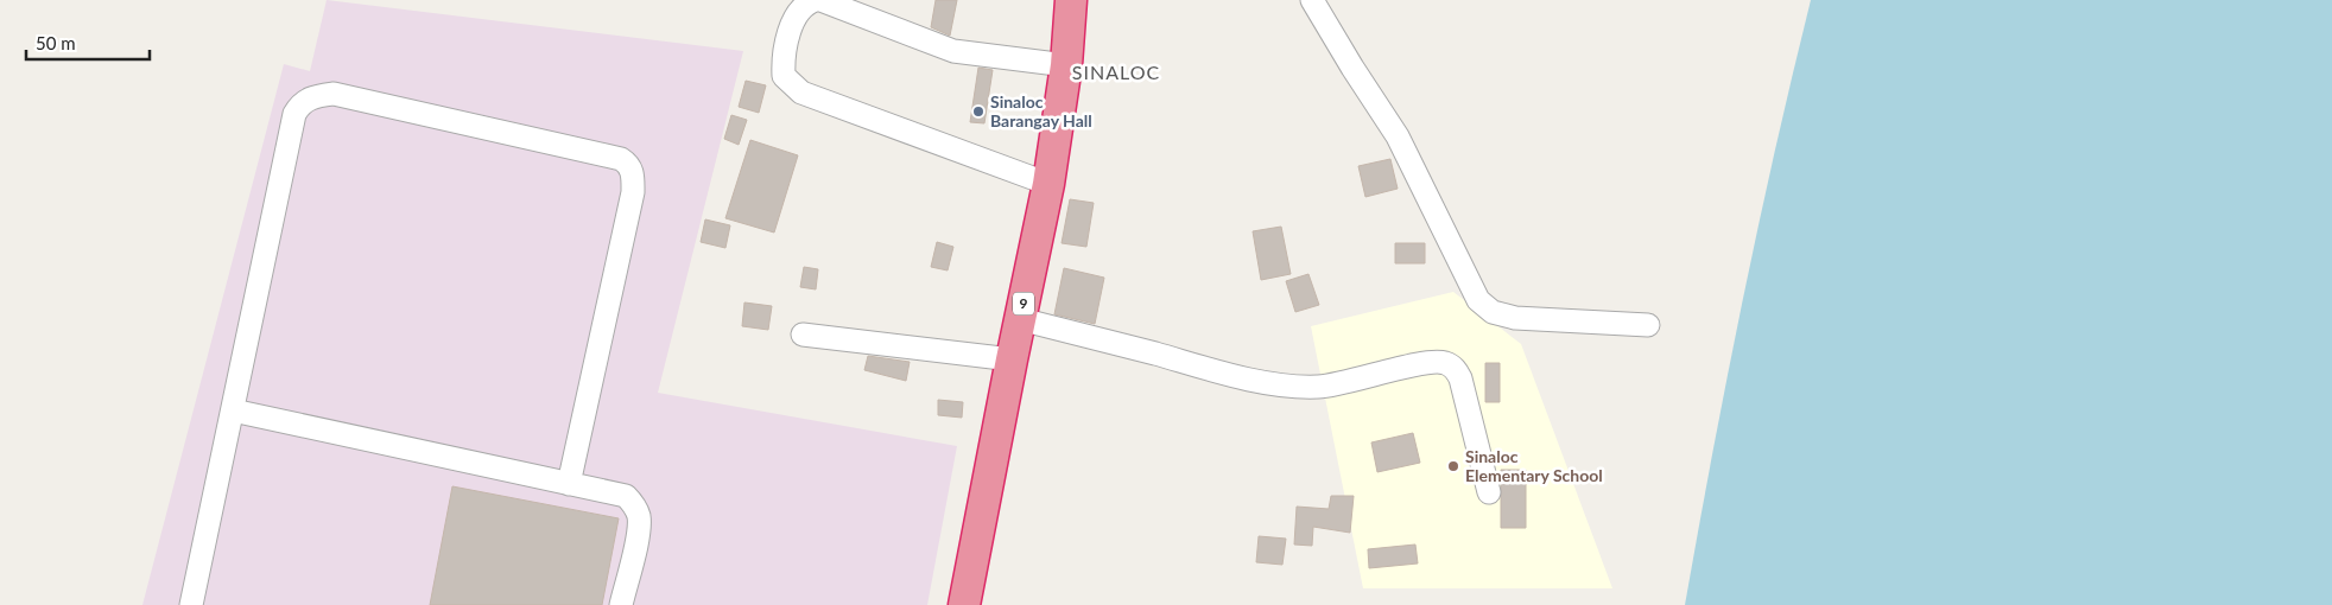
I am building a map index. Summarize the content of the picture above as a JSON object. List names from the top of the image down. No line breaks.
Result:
{"streets":{"highway":["9"]},"districts":["SINALOC"],"places":["Sinaloc Barangay Hall","Sinaloc Elementary School"],"scale_bar":"50 m"}
